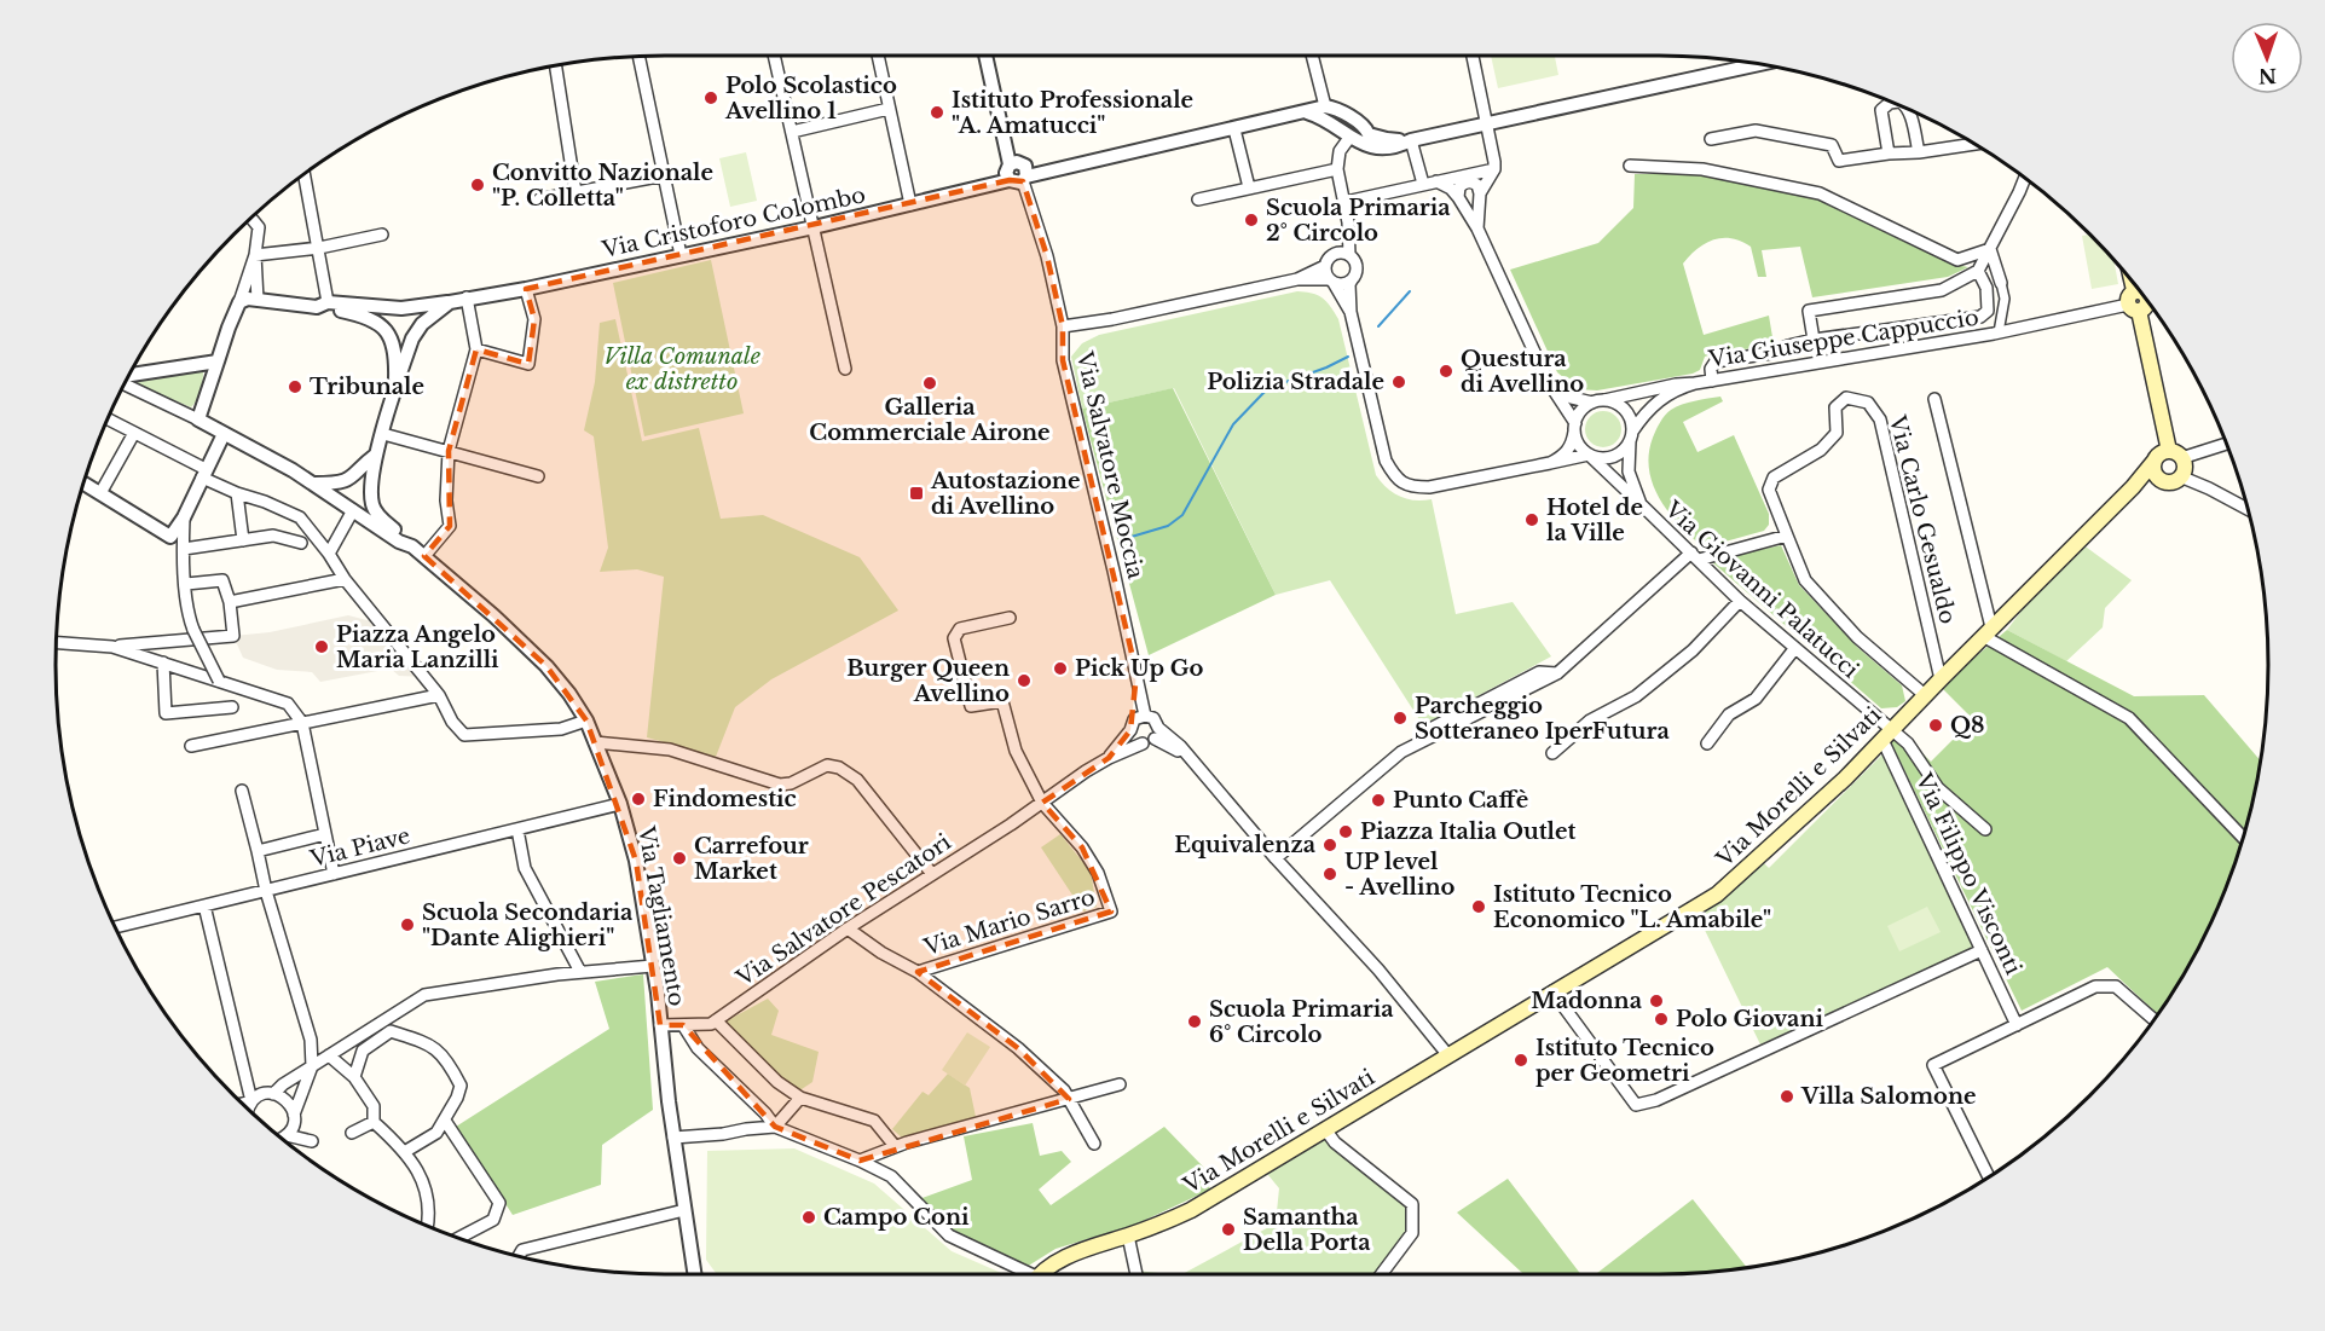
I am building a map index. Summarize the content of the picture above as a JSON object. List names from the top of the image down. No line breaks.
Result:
{"streets":{"main road":["Via Morelli e Silvati"],"street":["Via Cristoforo Colombo","Via Giuseppe Cappuccio","Via Salvatore Moccia","Via Carlo Gesualdo","Via Giovanni Palatucci","Via Piave","Via Filippo Visconti","Via Salvatore Pescatori","Via Tagliamento","Via Mario Sarro"]},"crossings":[["Via Cristoforo Colombo","Via Salvatore Moccia"],["Via Giuseppe Cappuccio","Via Giovanni Palatucci"],["Via Salvatore Moccia","Via Salvatore Pescatori"],["Via Carlo Gesualdo","Via Morelli e Silvati"],["Via Giovanni Palatucci","Via Morelli e Silvati"],["Via Giovanni Palatucci","Via Filippo Visconti"],["Via Morelli e Silvati","Via Filippo Visconti"],["Via Piave","Via Tagliamento"],["Via Salvatore Pescatori","Via Tagliamento"],["Via Salvatore Pescatori","Via Mario Sarro"]],"parks":["Villa Comunale ex distretto"],"places":{"other":["Polo Scolastico Avellino 1","Istituto Professionale \"A. Amatucci\"","Convitto Nazionale \"P. Colletta\"","Scuola Primaria 2° Circolo","Questura di Avellino","Polizia Stradale","Galleria Commerciale Airone","Tribunale","Hotel de la Ville","Piazza Angelo Maria Lanzilli","Pick Up Go","Burger Queen Avellino","Parcheggio Sotteraneo IperFutura","Q8","Findomestic","Punto Caffè","Piazza Italia Outlet","Equivalenza","Carrefour Market","UP level - Avellino","Istituto Tecnico Economico \"L. Amabile\"","Scuola Secondaria \"Dante Alighieri\"","Madonna","Polo Giovani","Scuola Primaria 6° Circolo","Istituto Tecnico per Geometri","Villa Salomone","Campo Coni","Samantha Della Porta"],"transit":["Autostazione di Avellino"]},"north":"bottom"}
